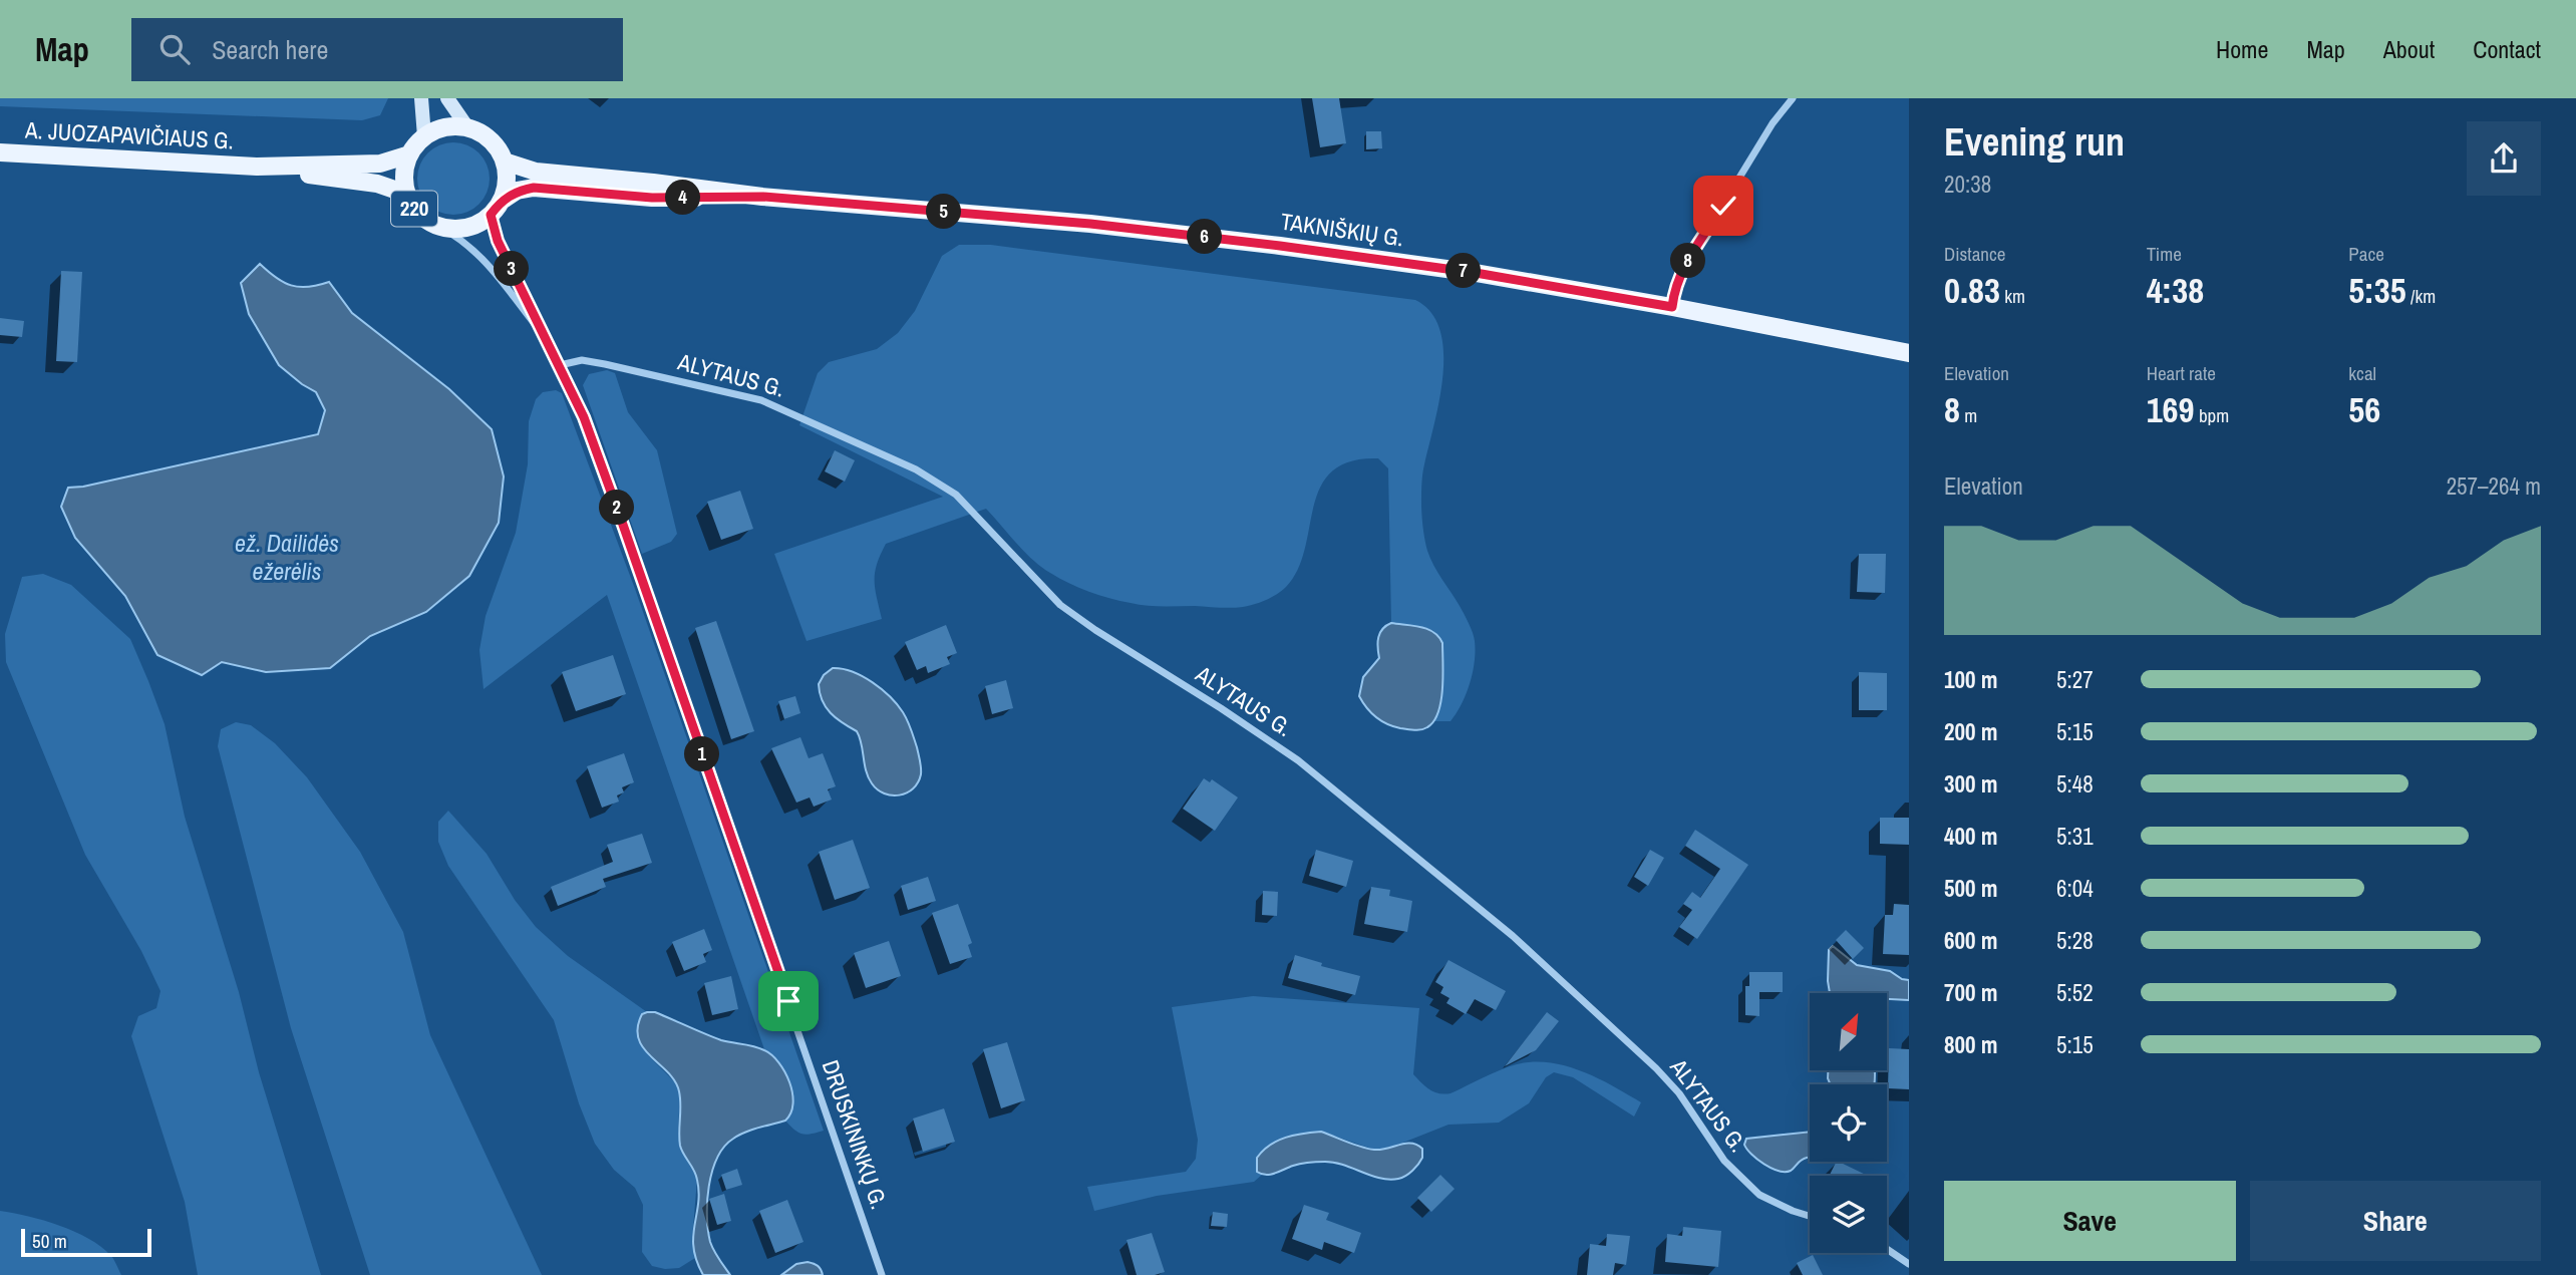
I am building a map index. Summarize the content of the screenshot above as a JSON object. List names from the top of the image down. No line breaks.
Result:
{"streets":{"main road":["A. JUOZAPAVIČIAUS G.","220","TAKNIŠKIŲ G."],"street":["ALYTAUS G.","DRUSKININKŲ G."]},"crossings":[["A. JUOZAPAVIČIAUS G.","220"],["220","TAKNIŠKIŲ G."],["ALYTAUS G.","DRUSKININKŲ G."]],"water":["ež. Dailidės ežerėlis"],"scale_bar":"50 m","north":"top right","page":{"header":"Map","search":"Search here","nav":["Home","Map","About","Contact"],"heading":["Evening run","20:38"],"pins":["4","5","6","8","3","7","2","1"],"stats":[["Distance","0.83 km"],["Time","4:38"],["Pace","5:35 /km"],["Elevation","8 m"],["Heart rate","169 bpm"],["kcal","56"]],"chart":["Elevation","257–264 m"],"list":[{"name":"100 m","note":"5:27"},{"name":"200 m","note":"5:15"},{"name":"300 m","note":"5:48"},{"name":"400 m","note":"5:31"},{"name":"500 m","note":"6:04"},{"name":"600 m","note":"5:28"},{"name":"700 m","note":"5:52"},{"name":"800 m","note":"5:15"}],"buttons":["Save","Share"],"scale":"50 m"}}
